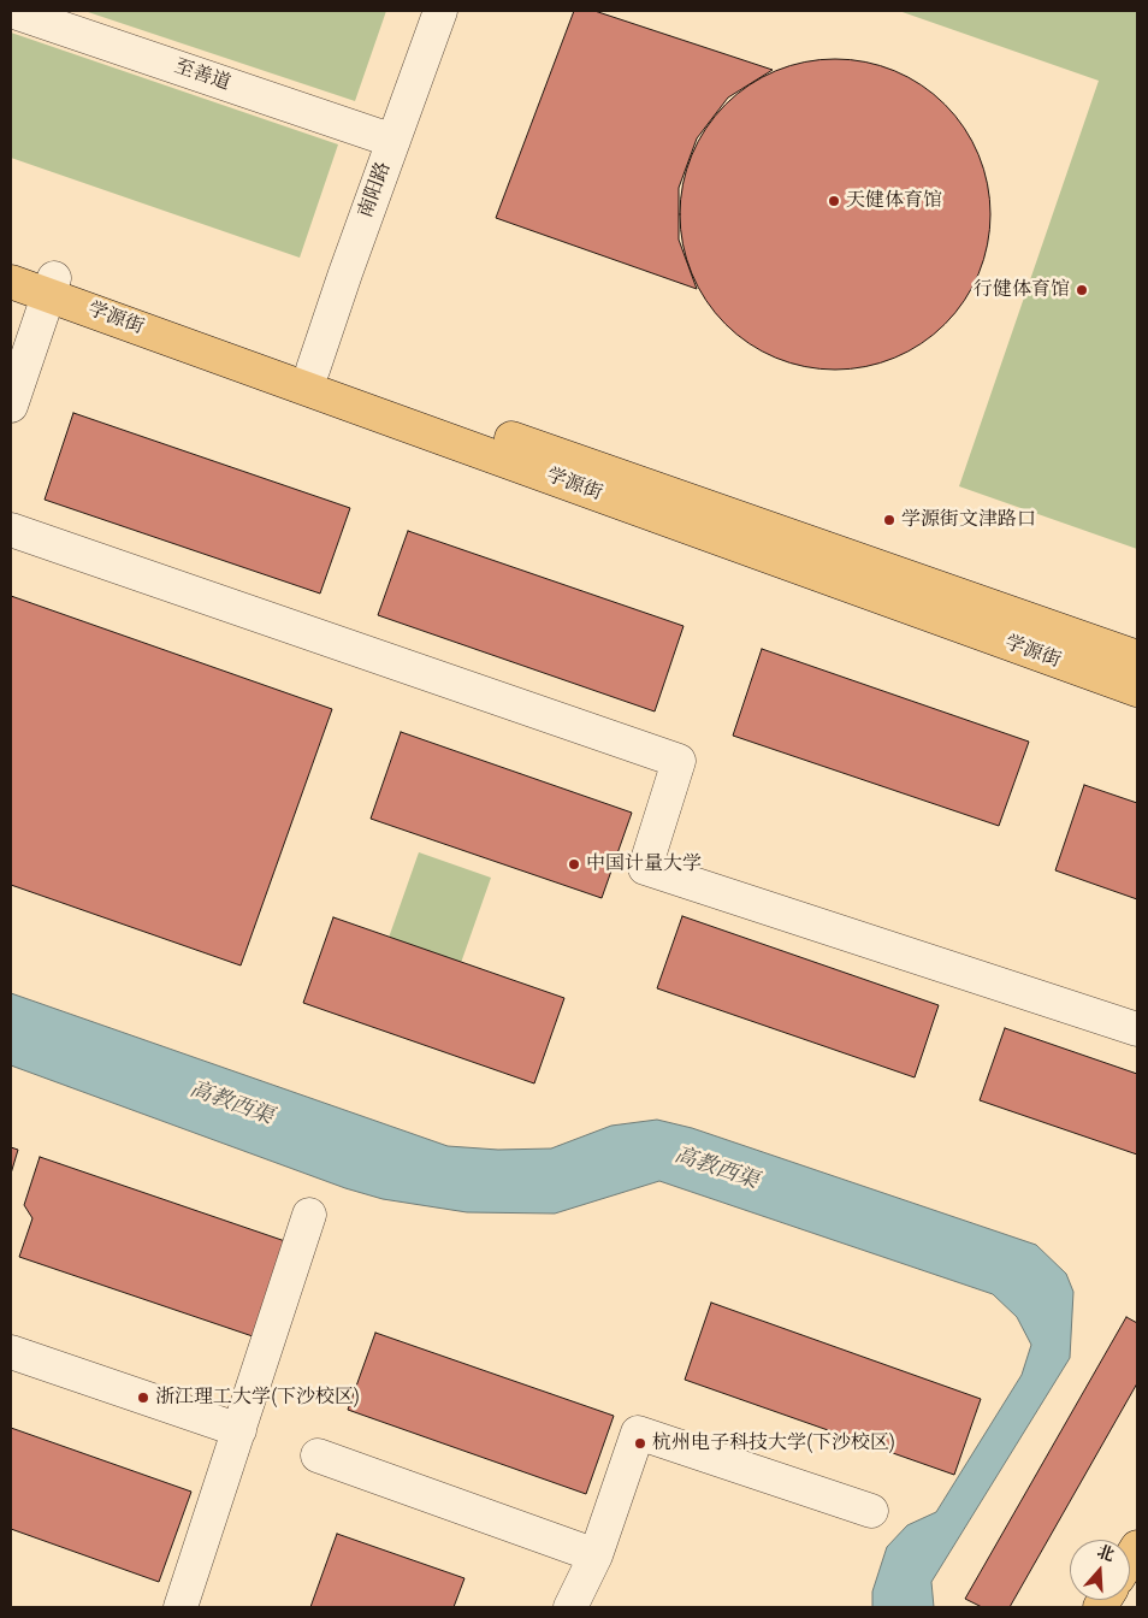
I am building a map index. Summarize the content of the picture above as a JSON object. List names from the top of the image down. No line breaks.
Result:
{"streets":{"main road":["学源街"],"street":["至善道","南阳路"]},"crossings":[["至善道","南阳路"],["南阳路","学源街"]],"water":["高教西渠"],"places":["天健体育馆","行健体育馆","学源街文津路口","中国计量大学","浙江理工大学(下沙校区)","杭州电子科技大学(下沙校区)"],"north":"top"}
